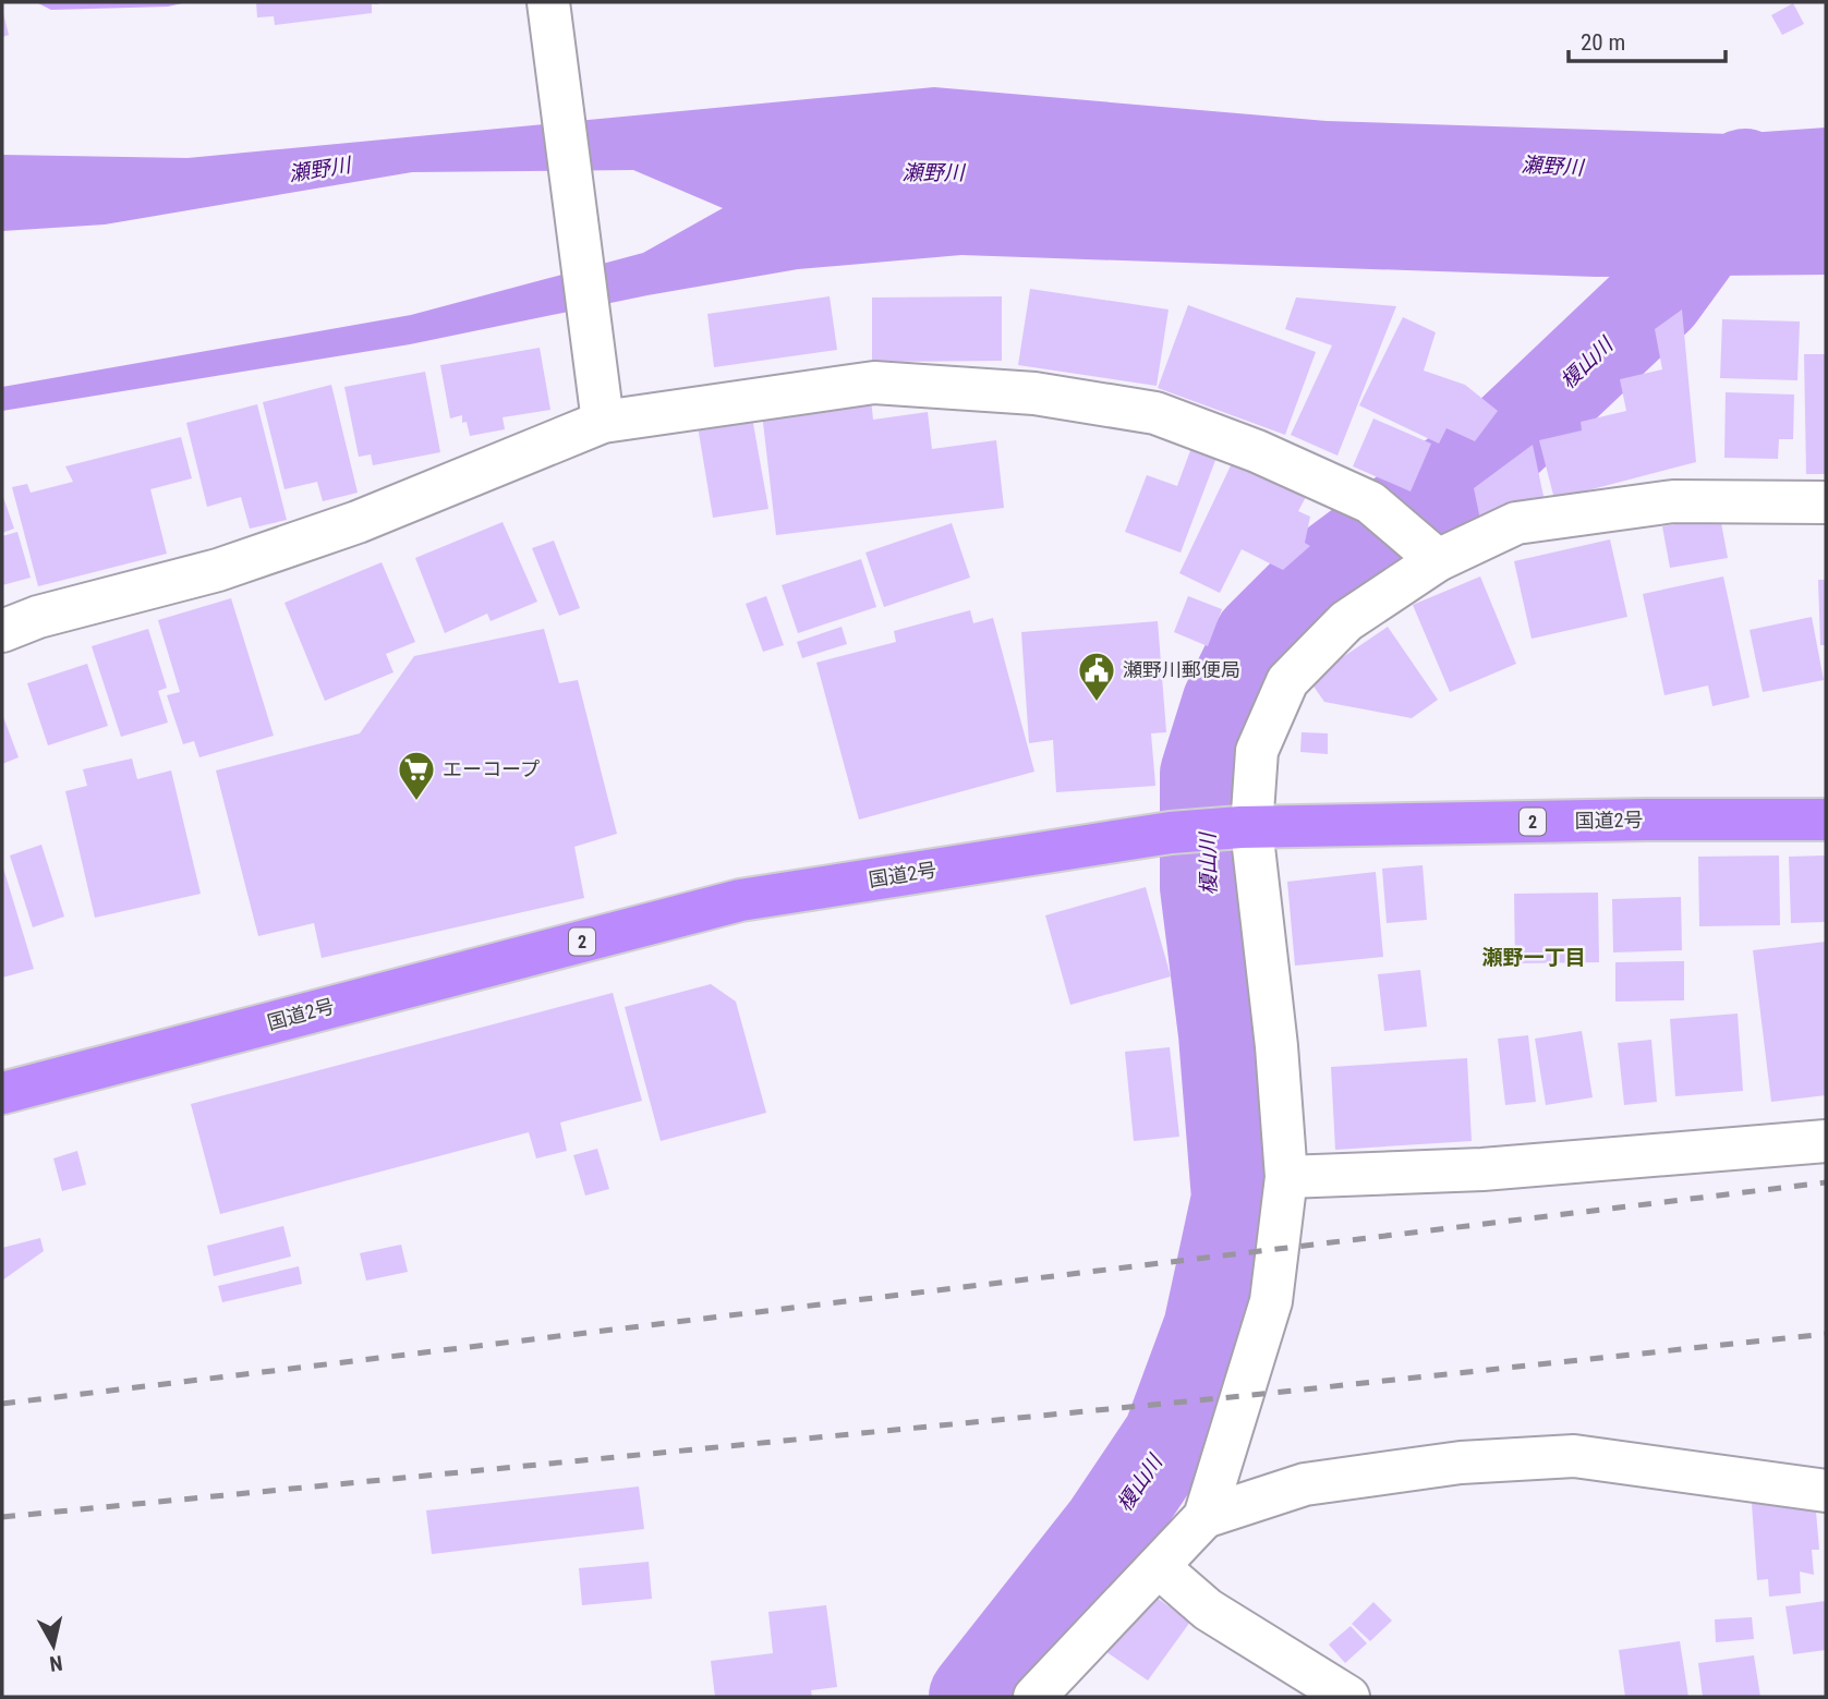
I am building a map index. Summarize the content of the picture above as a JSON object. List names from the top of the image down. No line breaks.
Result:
{"streets":{"highway":["国道2号","2"]},"districts":["瀬野一丁目"],"water":["瀬野川","榎山川"],"places":{"public building":["瀬野川郵便局"],"supermarket":["エーコープ"]},"scale_bar":"20 m","north":"bottom"}
